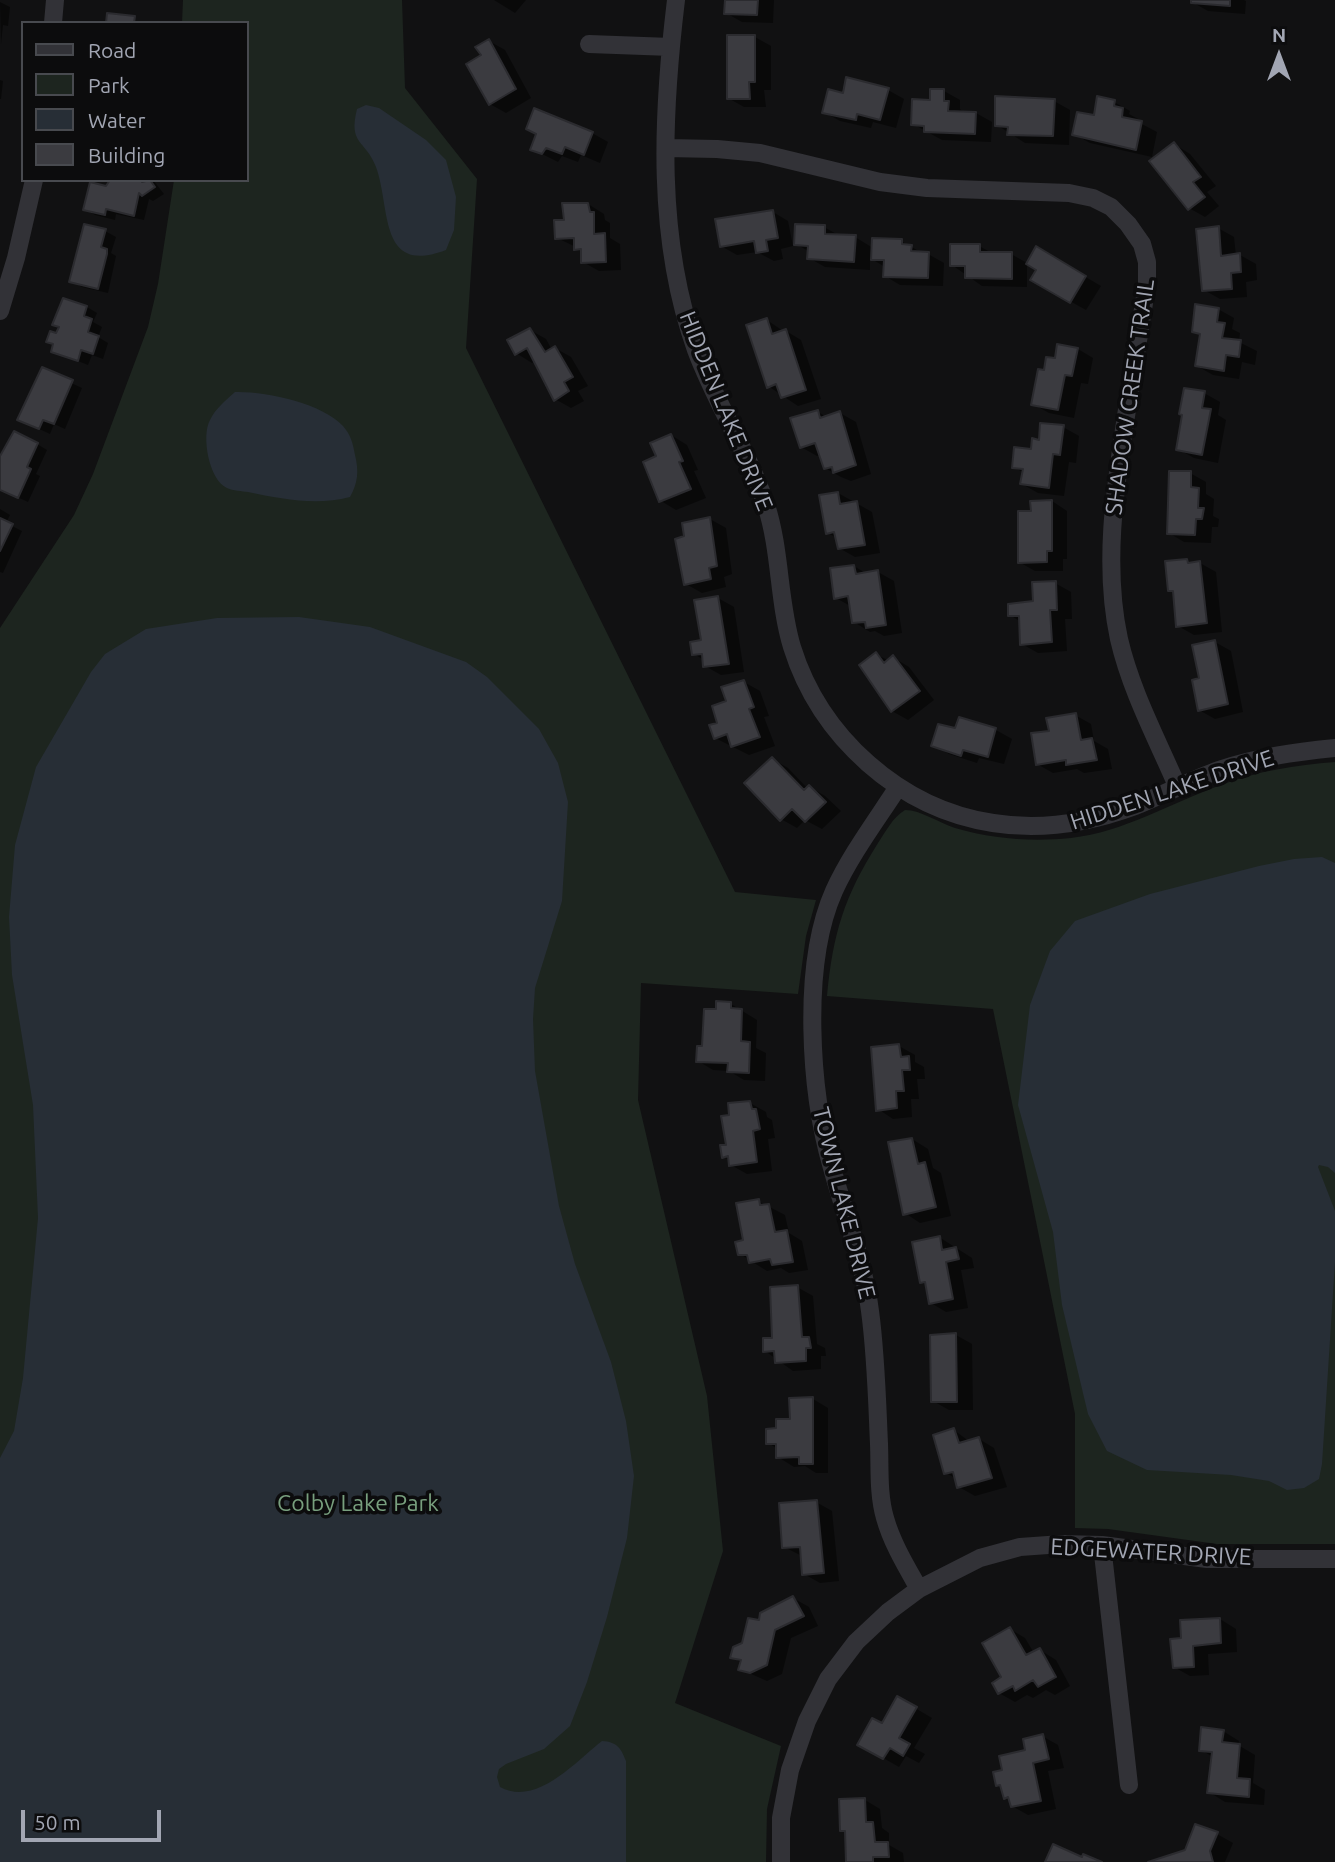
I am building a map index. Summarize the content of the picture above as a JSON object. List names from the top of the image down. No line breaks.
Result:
{"streets":{"street":["SHADOW CREEK TRAIL","HIDDEN LAKE DRIVE","TOWN LAKE DRIVE","EDGEWATER DRIVE"]},"crossings":[["SHADOW CREEK TRAIL","HIDDEN LAKE DRIVE"],["HIDDEN LAKE DRIVE","TOWN LAKE DRIVE"],["TOWN LAKE DRIVE","EDGEWATER DRIVE"]],"parks":["Colby Lake Park"],"legend":["Road","Park","Water","Building"],"scale_bar":"50 m","north":"top"}
